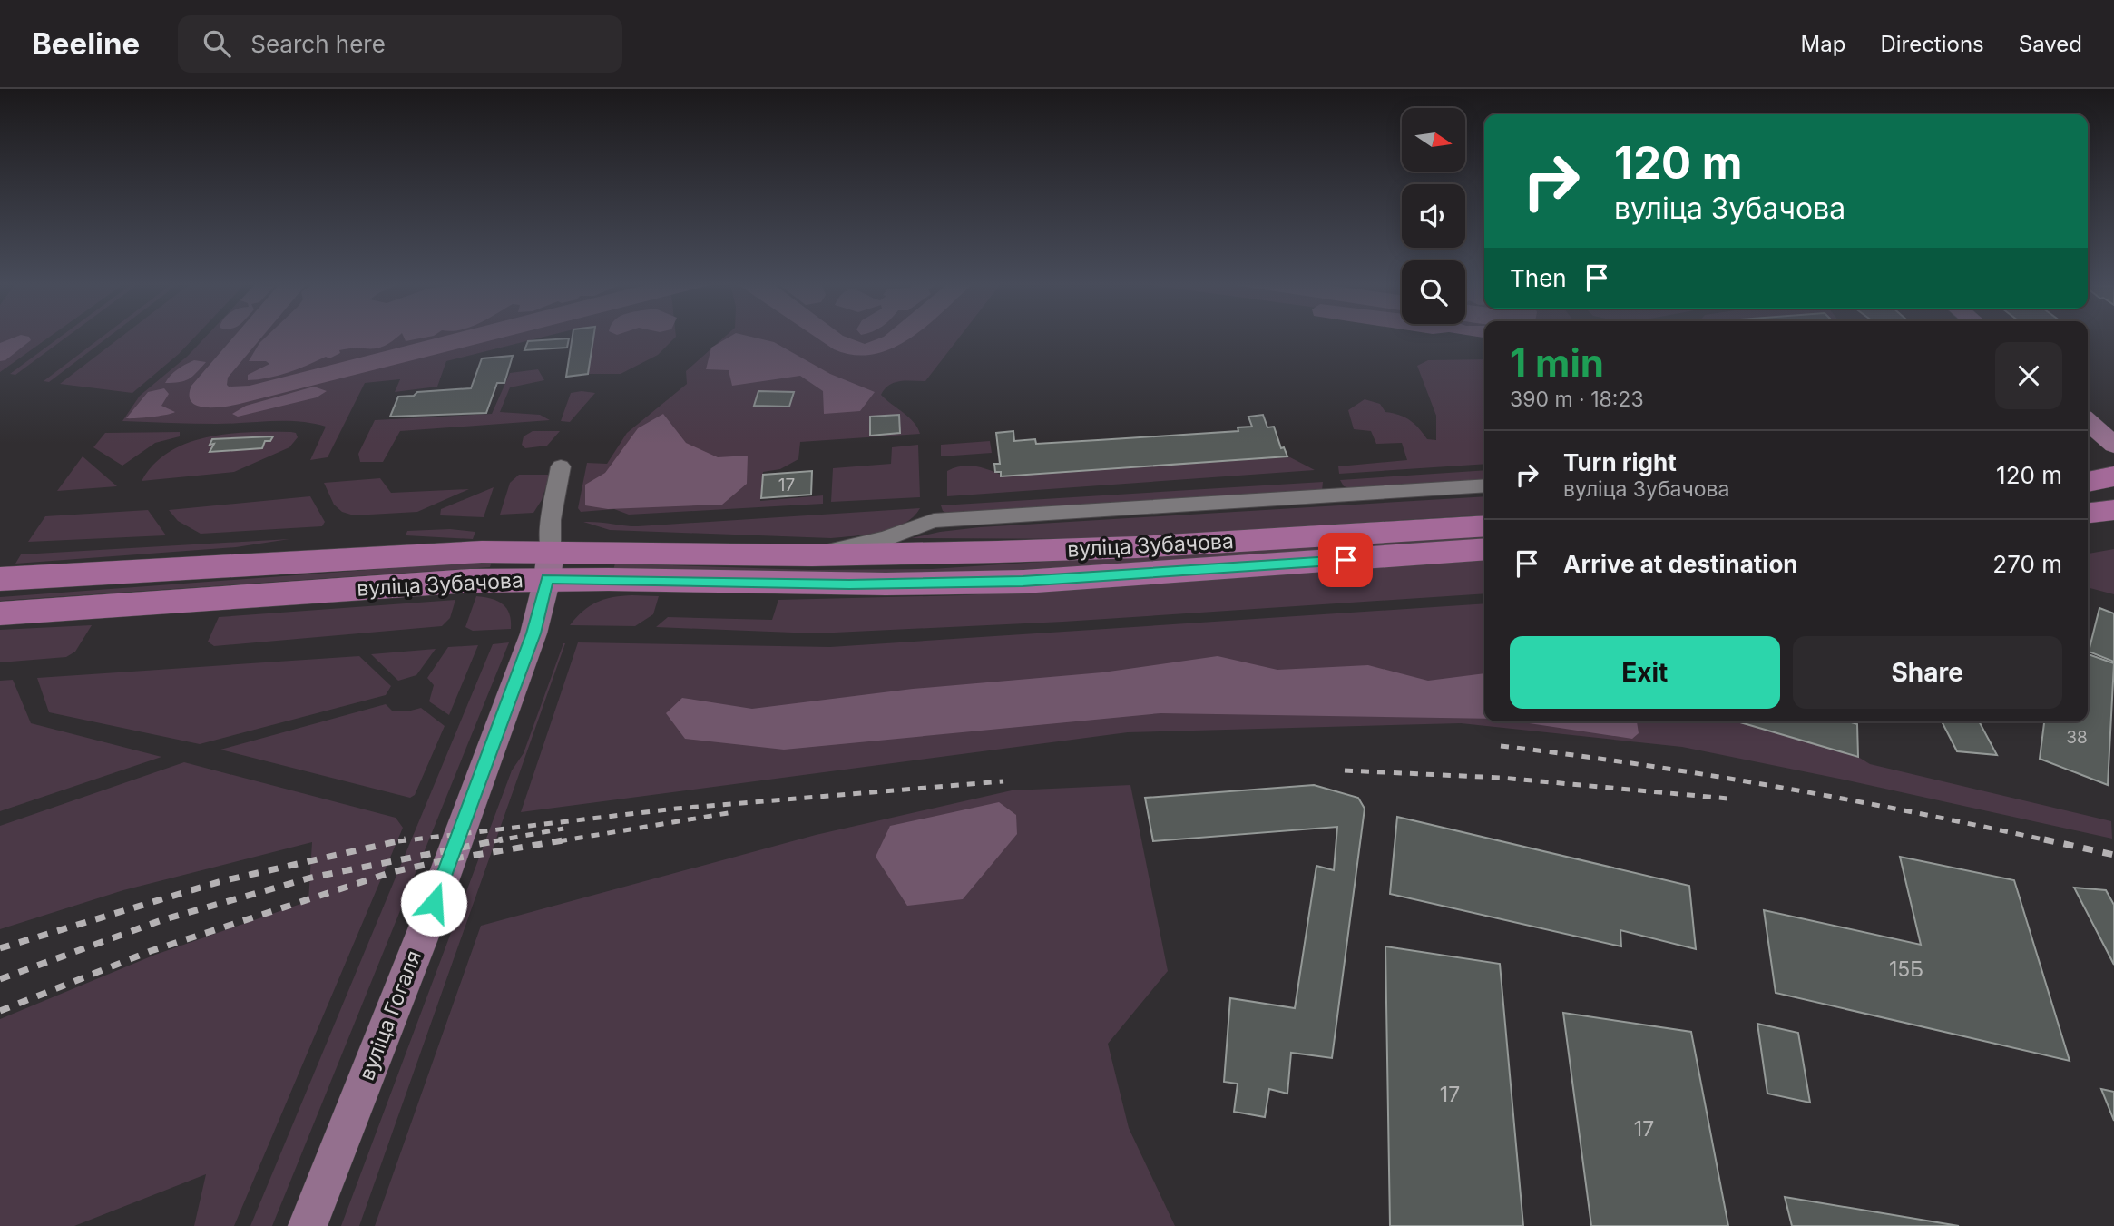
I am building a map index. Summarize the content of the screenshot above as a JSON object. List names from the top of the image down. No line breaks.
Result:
{"streets":{"highway":["вуліца Зубачова"],"main road":["вуліца Гогаля"]},"crossings":[["вуліца Зубачова","вуліца Гогаля"]],"house_numbers":["17","38","15Б","17","17"],"north":"right","page":{"header":"Beeline","search":"Search here","nav":["Map","Directions","Saved"],"turn":["120 m","вуліца Зубачова"],"then":"Then","heading":["1 min","390 m · 18:23"],"list":[{"name":"Turn right","note":"вуліца Зубачова","value":"120 m"},{"name":"Arrive at destination","value":"270 m"}],"buttons":["Exit","Share"]}}
